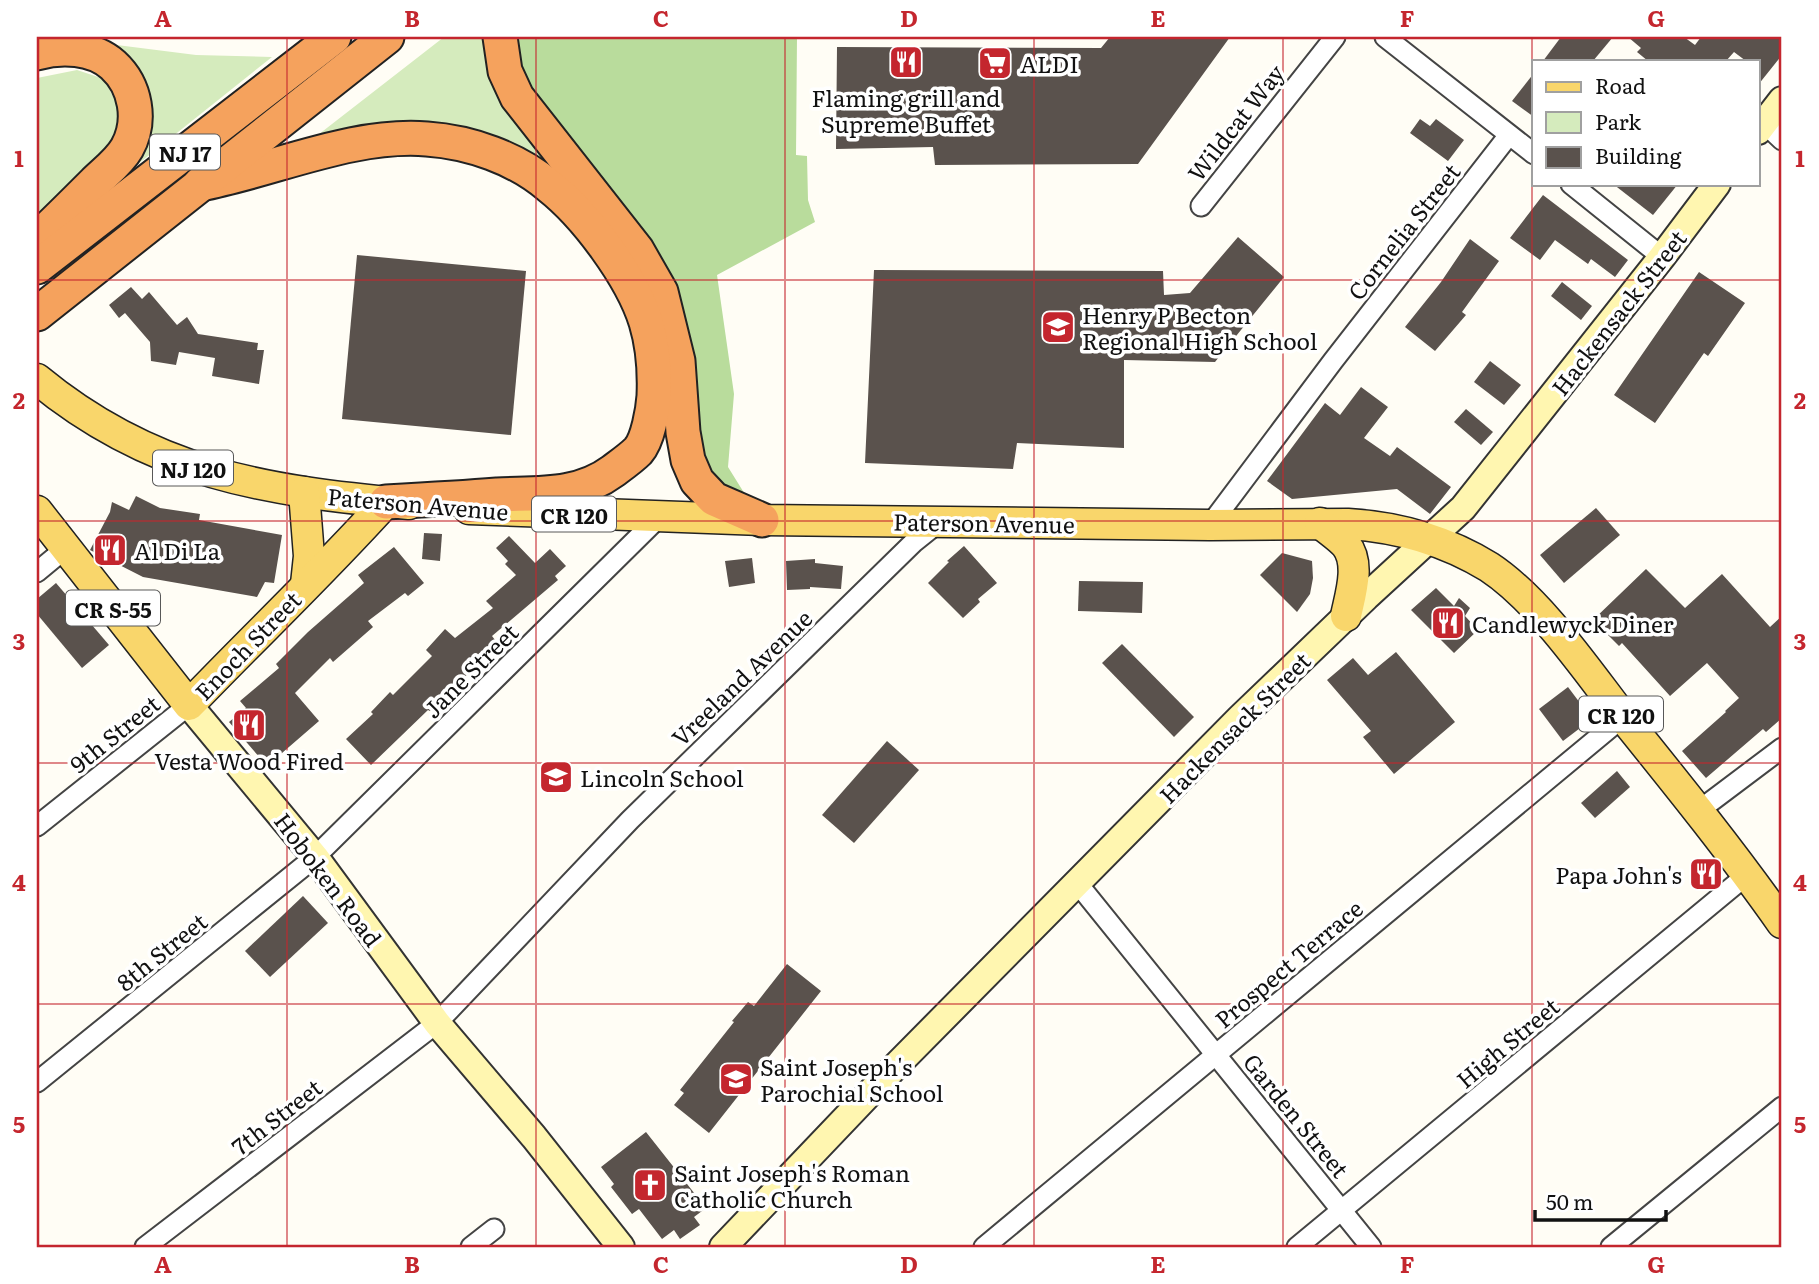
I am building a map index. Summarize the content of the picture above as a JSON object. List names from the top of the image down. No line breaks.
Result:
{"streets":{"highway":["NJ 17"],"main road":["Hackensack Street","NJ 120","Paterson Avenue","CR 120","CR S-55","Enoch Street","Hoboken Road"],"street":["Wildcat Way","Cornelia Street","Jane Street","Vreeland Avenue","9th Street","8th Street","Prospect Terrace","High Street","Garden Street","7th Street"]},"crossings":[["Cornelia Street","Paterson Avenue"],["Hackensack Street","Paterson Avenue"],["Hackensack Street","Garden Street"],["Paterson Avenue","Enoch Street"],["Paterson Avenue","Jane Street"],["Paterson Avenue","Vreeland Avenue"],["Paterson Avenue","Prospect Terrace"],["Paterson Avenue","High Street"],["Enoch Street","9th Street"],["Enoch Street","Hoboken Road"],["Jane Street","Hoboken Road"],["Jane Street","8th Street"],["Vreeland Avenue","Hoboken Road"],["Vreeland Avenue","7th Street"],["9th Street","Hoboken Road"],["Hoboken Road","8th Street"],["Hoboken Road","7th Street"],["Prospect Terrace","Garden Street"],["High Street","Garden Street"]],"places":{"restaurant":["Flaming grill and Supreme Buffet","Al Di La","Candlewyck Diner","Vesta Wood Fired","Papa John's"],"supermarket":["ALDI"],"school or university":["Henry P Becton Regional High School","Lincoln School","Saint Joseph's Parochial School"],"church":["Saint Joseph's Roman Catholic Church"]},"legend":["Road","Park","Building"],"scale_bar":"50 m","grid":{"columns":["A","B","C","D","E","F","G"],"rows":["1","2","3","4","5"]}}
